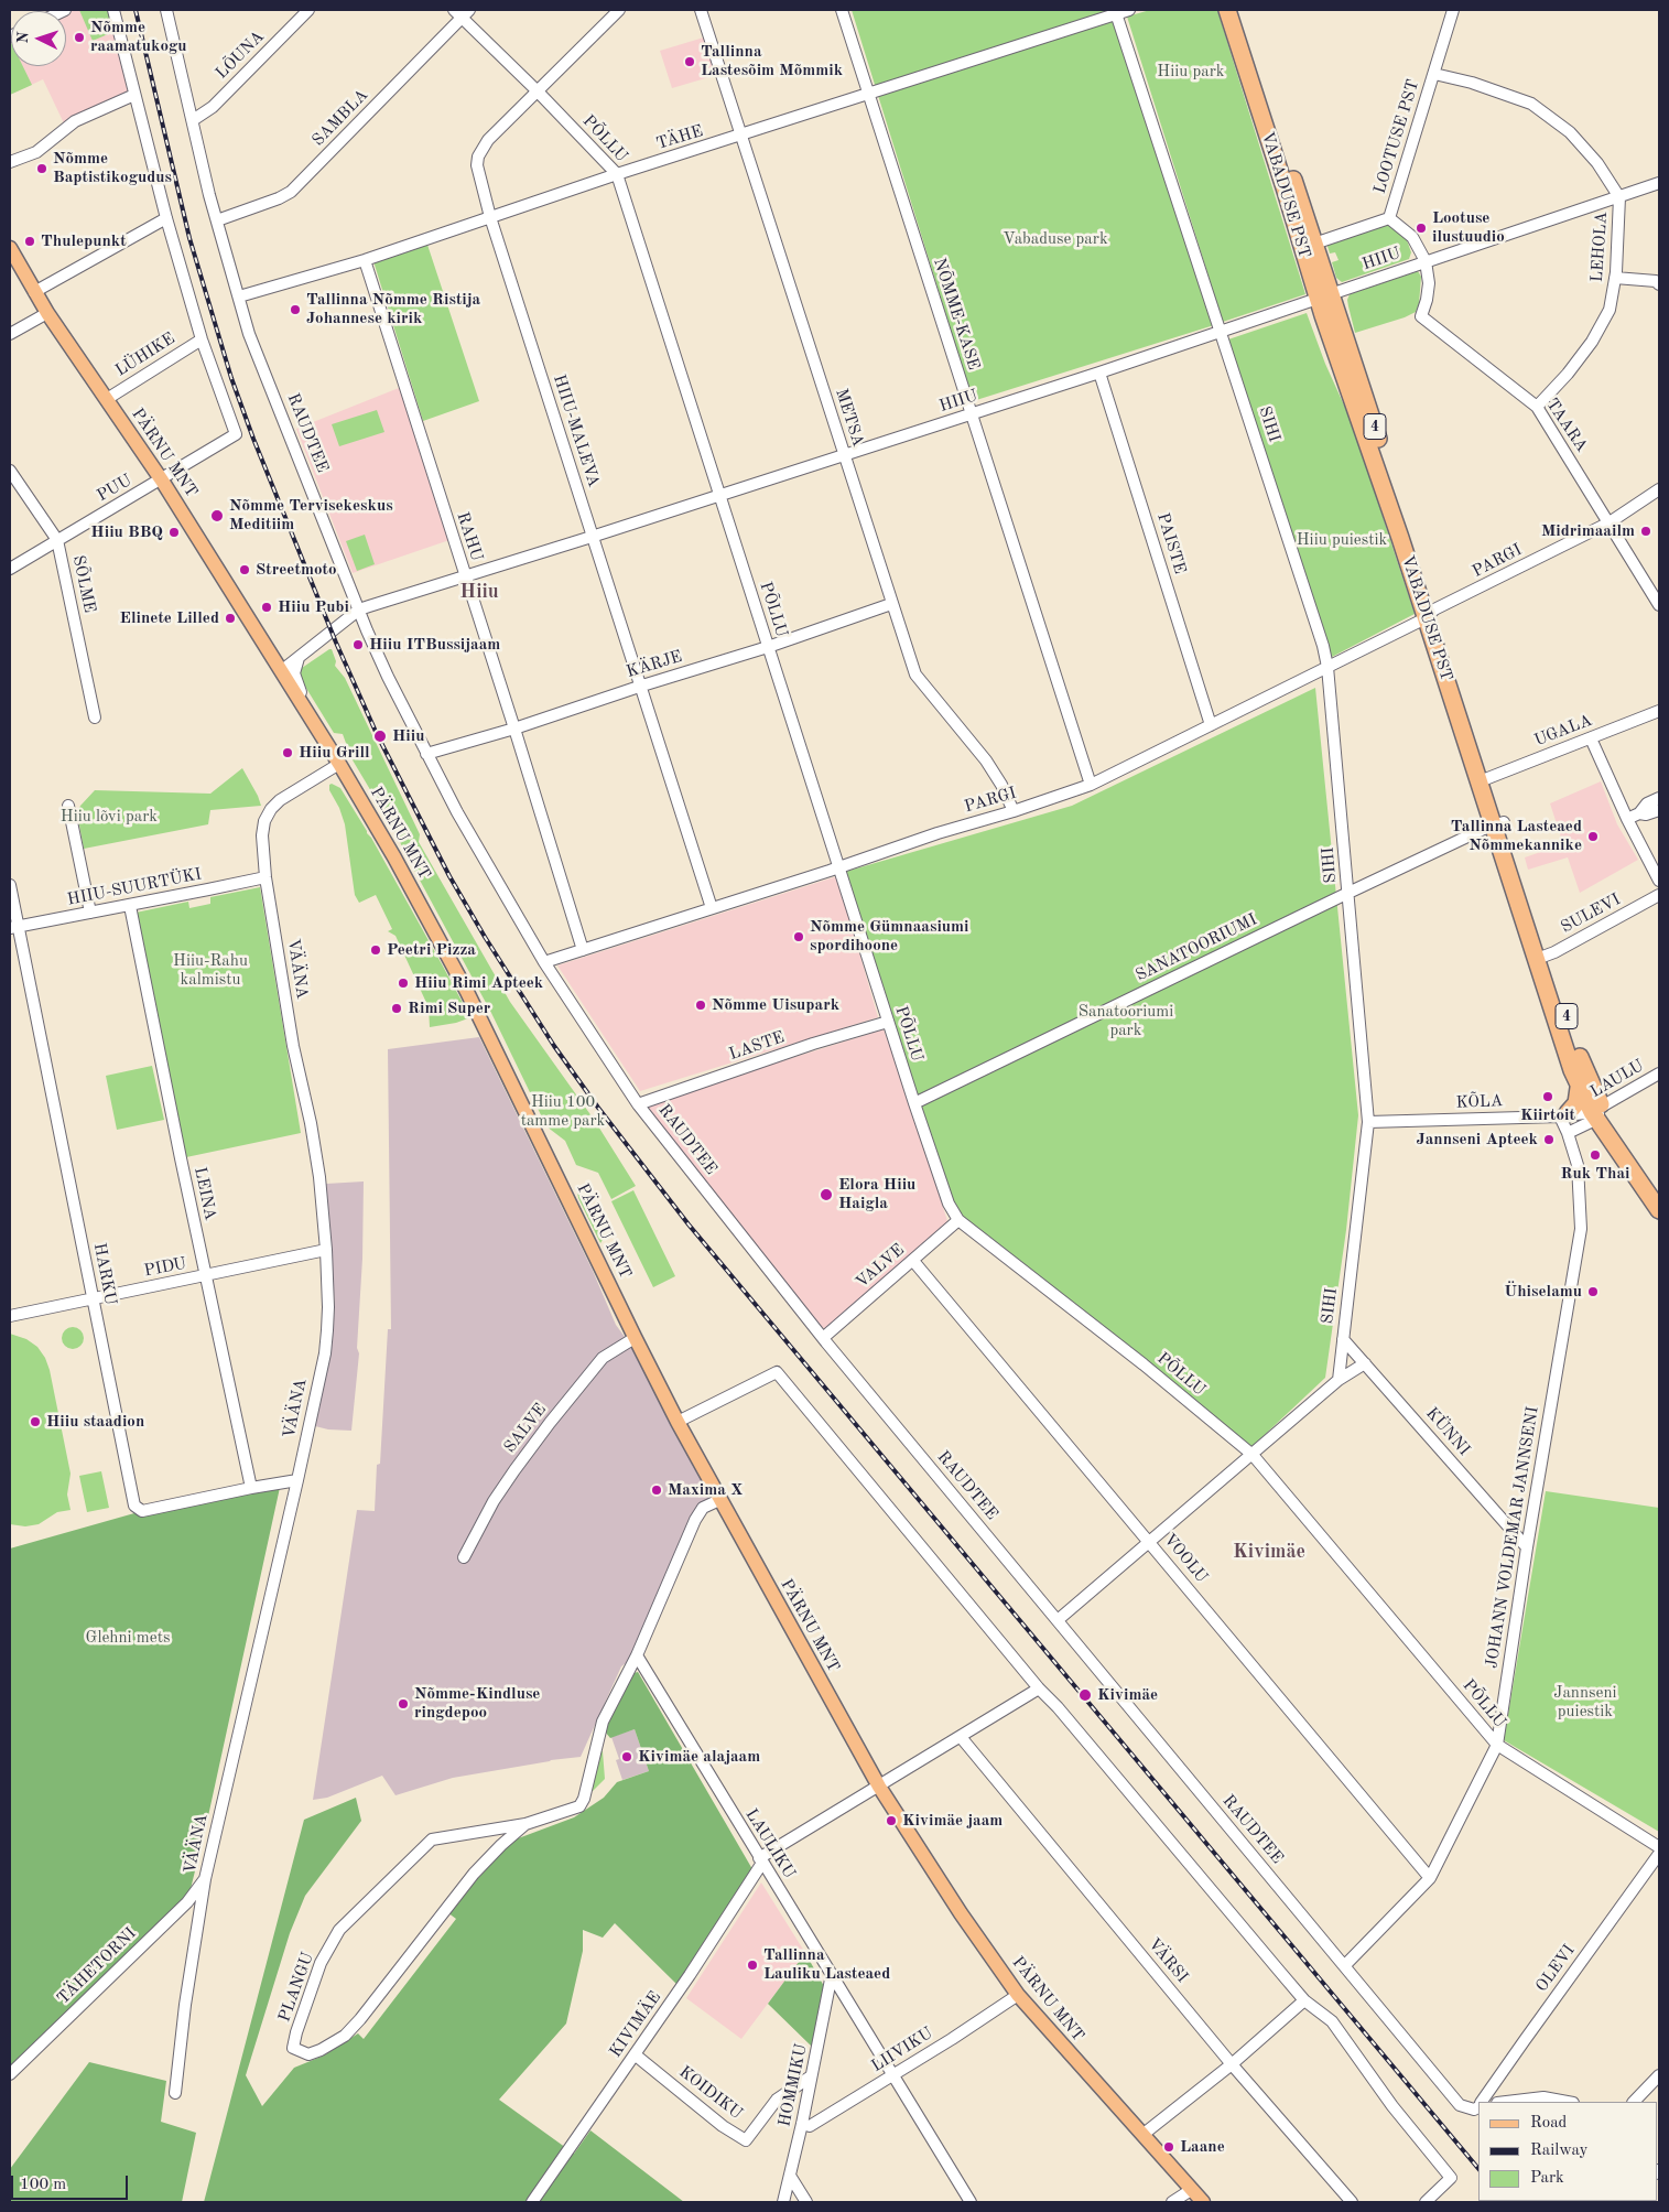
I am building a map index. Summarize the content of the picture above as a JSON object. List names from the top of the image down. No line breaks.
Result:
{"streets":{"highway":["VABADUSE PST","4"],"main road":["PÄRNU MNT"],"street":["LÕUNA","SAMBLA","LOOTUSE PST","TÄHE","PÕLLU","LEHOLA","HIIU","NÕMME-KASE","LÜHIKE","METSA","SIHI","TAARA","HIIU-MALEVA","RAUDTEE","PUU","RAHU","PAISTE","PARGI","SÕLME","KÄRJE","UGALA","HIIU-SUURTÜKI","SULEVI","SANATOORIUMI","VÄÄNA","LASTE","LAULU","KÕLA","LEINA","VALVE","PIDU","HARKU","SALVE","KÜNNI","JOHANN VOLDEMAR JANNSENI","VOOLU","LAULIKU","VÄRSI","TÄHETORNI","OLEVI","PLANGU","KIVIMÄE","LIIVIKU","HOMMIKU","KOIDIKU"]},"crossings":[["LÕUNA","RAUDTEE"],["SAMBLA","PÕLLU"],["SAMBLA","RAUDTEE"],["LOOTUSE PST","LEHOLA"],["LOOTUSE PST","HIIU"],["LOOTUSE PST","TAARA"],["TÄHE","PÕLLU"],["TÄHE","NÕMME-KASE"],["TÄHE","METSA"],["TÄHE","SIHI"],["TÄHE","HIIU-MALEVA"],["TÄHE","RAUDTEE"],["TÄHE","RAHU"],["PÕLLU","HIIU"],["PÕLLU","HIIU-MALEVA"],["PÕLLU","PARGI"],["PÕLLU","KÄRJE"],["PÕLLU","SANATOORIUMI"],["PÕLLU","LASTE"],["PÕLLU","VALVE"],["PÕLLU","JOHANN VOLDEMAR JANNSENI"],["VABADUSE PST","HIIU"],["VABADUSE PST","PARGI"],["VABADUSE PST","UGALA"],["VABADUSE PST","SULEVI"],["VABADUSE PST","SANATOORIUMI"],["VABADUSE PST","LAULU"],["VABADUSE PST","KÕLA"],["LEHOLA","HIIU"],["LEHOLA","TAARA"],["HIIU","NÕMME-KASE"],["HIIU","METSA"],["HIIU","SIHI"],["HIIU","TAARA"],["HIIU","HIIU-MALEVA"],["HIIU","RAUDTEE"],["HIIU","PÄRNU MNT"],["HIIU","RAHU"],["HIIU","PAISTE"],["NÕMME-KASE","PARGI"],["LÜHIKE","PÄRNU MNT"],["LÜHIKE","PUU"],["METSA","PARGI"],["METSA","KÄRJE"],["SIHI","PARGI"],["SIHI","SANATOORIUMI"],["SIHI","KÕLA"],["SIHI","KÜNNI"],["TAARA","PARGI"],["HIIU-MALEVA","PARGI"],["HIIU-MALEVA","KÄRJE"],["RAUDTEE","PARGI"],["RAUDTEE","KÄRJE"],["RAUDTEE","LASTE"],["RAUDTEE","VALVE"],["RAUDTEE","JOHANN VOLDEMAR JANNSENI"],["PÄRNU MNT","PUU"],["PÄRNU MNT","VÄÄNA"],["PÄRNU MNT","SALVE"],["PÄRNU MNT","KIVIMÄE"],["PÄRNU MNT","LIIVIKU"],["PUU","SÕLME"],["RAHU","PARGI"],["RAHU","KÄRJE"],["PAISTE","PARGI"],["HIIU-SUURTÜKI","VÄÄNA"],["HIIU-SUURTÜKI","LEINA"],["HIIU-SUURTÜKI","HARKU"],["VÄÄNA","PIDU"],["VÄÄNA","HARKU"],["VÄÄNA","TÄHETORNI"],["LAULU","KÕLA"],["KÕLA","JOHANN VOLDEMAR JANNSENI"],["LEINA","PIDU"],["LEINA","HARKU"],["VALVE","VOOLU"],["PIDU","HARKU"],["KÜNNI","JOHANN VOLDEMAR JANNSENI"],["JOHANN VOLDEMAR JANNSENI","VOOLU"],["LAULIKU","PLANGU"],["LAULIKU","KIVIMÄE"],["LAULIKU","LIIVIKU"],["LAULIKU","HOMMIKU"],["VÄRSI","KIVIMÄE"],["KIVIMÄE","KOIDIKU"],["LIIVIKU","HOMMIKU"],["HOMMIKU","KOIDIKU"]],"districts":["Hiiu","Kivimäe"],"parks":["Hiiu park","Vabaduse park","Hiiu puiestik","Hiiu lõvi park","Hiiu-Rahu kalmistu","Sanatooriumi park","Hiiu 100 tamme park","Glehni mets","Jannseni puiestik"],"places":["Nõmme raamatukogu","Tallinna Lastesõim Mõmmik","Nõmme Baptistikogudus","Lootuse ilustuudio","Thulepunkt","Tallinna Nõmme Ristija Johannese kirik","Nõmme Tervisekeskus Meditiim","Midrimaailm","Hiiu BBQ","Streetmoto","Hiiu Pubi","Elinete Lilled","Hiiu ITBussijaam","Hiiu","Hiiu Grill","Tallinna Lasteaed Nõmmekannike","Nõmme Gümnaasiumi spordihoone","Peetri Pizza","Hiiu Rimi Apteek","Nõmme Uisupark","Rimi Super","Kiirtoit","Jannseni Apteek","Ruk Thai","Elora Hiiu Haigla","Ühiselamu","Hiiu staadion","Maxima X","Kivimäe","Nõmme-Kindluse ringdepoo","Kivimäe alajaam","Kivimäe jaam","Tallinna Lauliku Lasteaed","Laane"],"legend":["Road","Railway","Park"],"scale_bar":"100 m","north":"left"}
